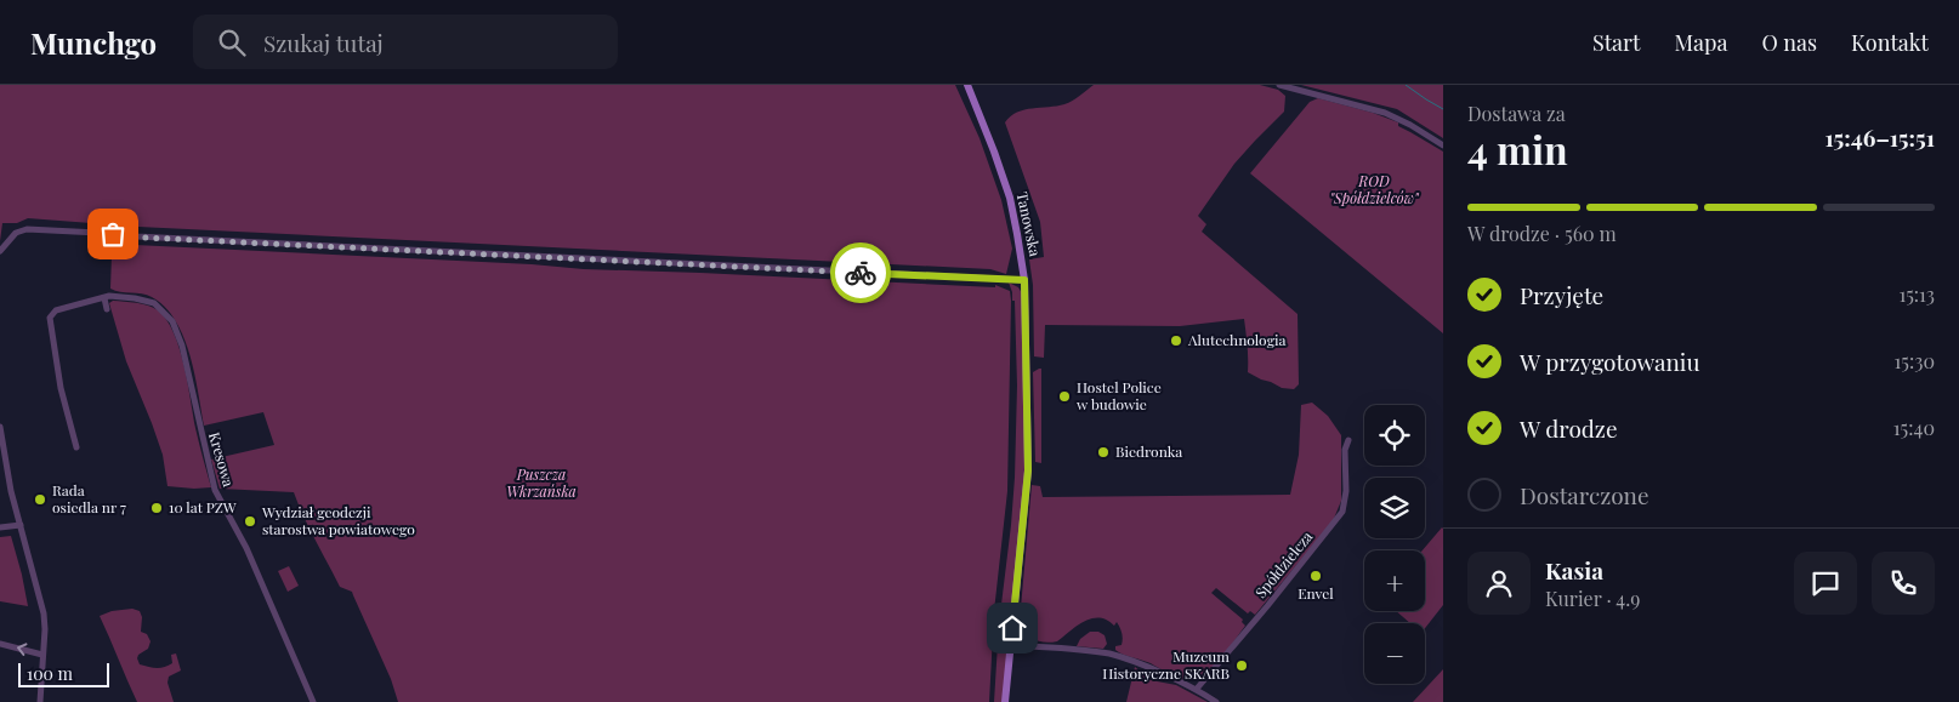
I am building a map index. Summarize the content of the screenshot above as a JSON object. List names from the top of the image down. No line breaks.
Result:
{"streets":{"main road":["Tanowska"],"street":["Kresowa","Spółdzielcza"]},"parks":["ROD \"Spółdzielców\"","Puszcza Wkrzańska"],"places":["Alutechnologia","Hostel Police w budowie","Biedronka","Rada osiedla nr 7","10 lat PZW","Wydział geodezji starostwa powiatowego","Envel","Muzeum Historyczne SKARB"],"scale_bar":"100 m","page":{"header":"Munchgo","search":"Szukaj tutaj","nav":["Start","Mapa","O nas","Kontakt"],"heading":["4 min","Dostawa za","15:46–15:51"],"panel":["Kasia","Kurier · 4.9"],"bar":"W drodze · 560 m","list":[["Przyjęte","15:13"],["W przygotowaniu","15:30"],["W drodze","15:40"],"Dostarczone"],"map_buttons":["+","−"],"scale":"100 m"}}
